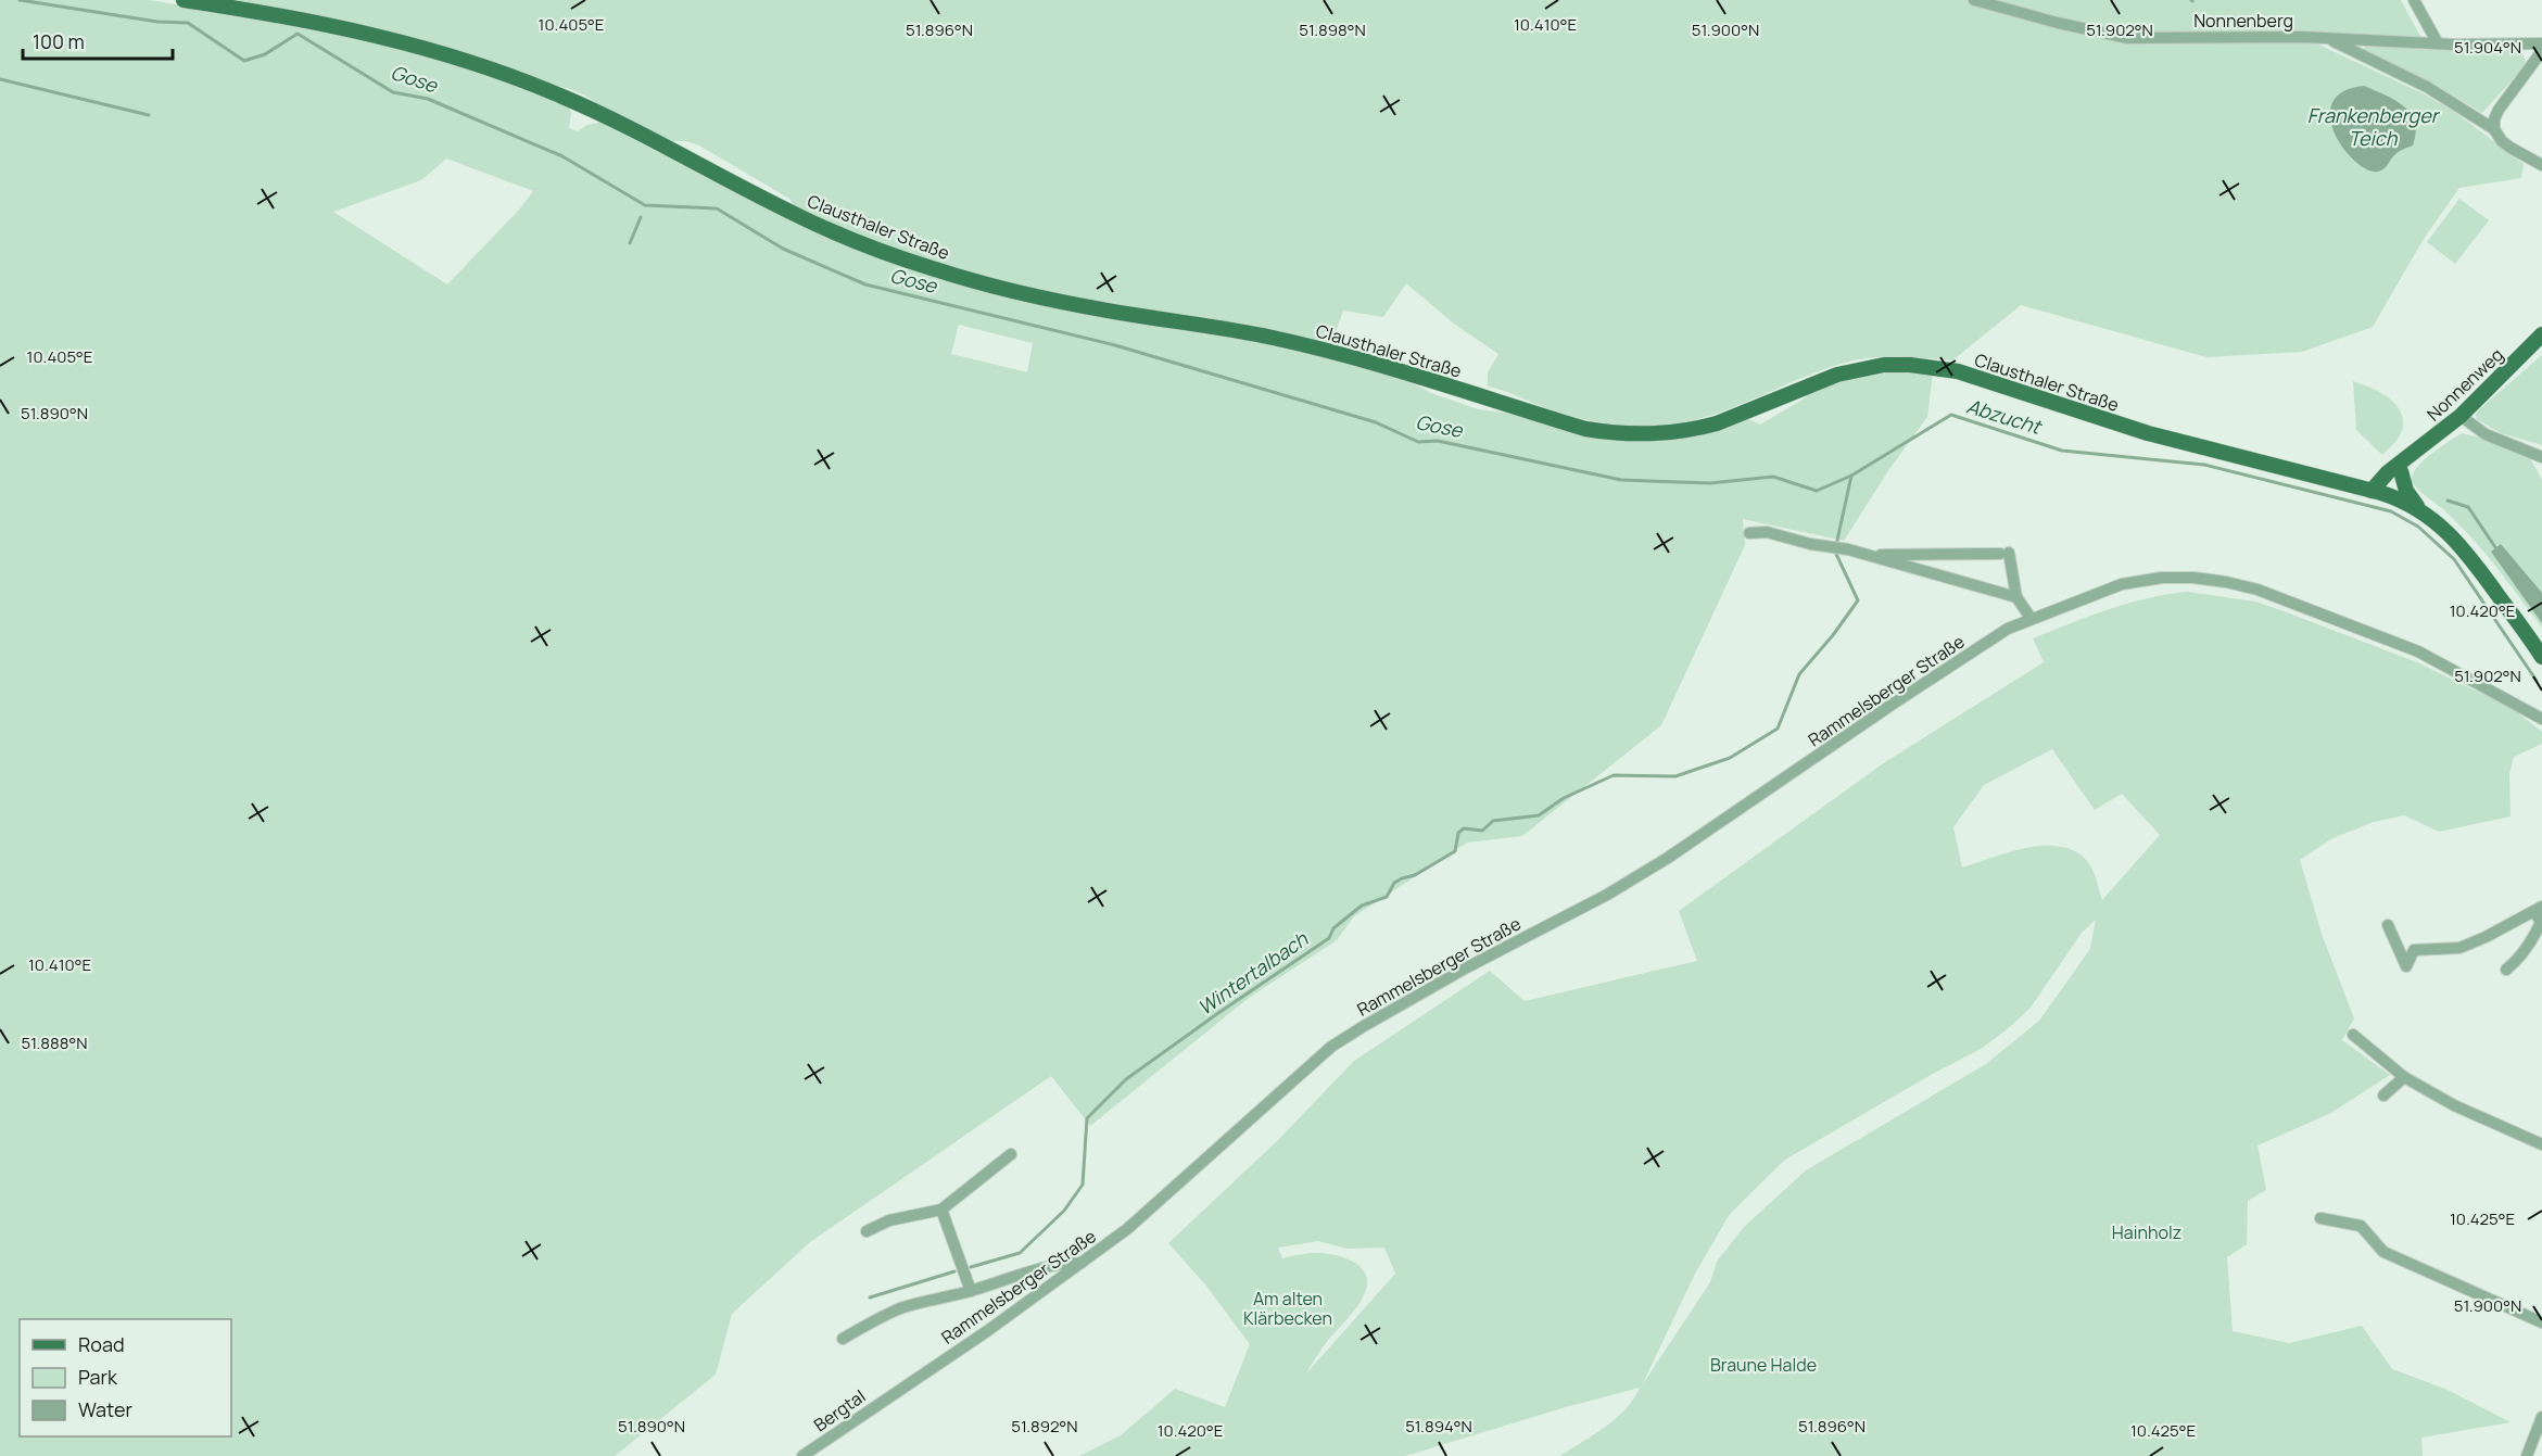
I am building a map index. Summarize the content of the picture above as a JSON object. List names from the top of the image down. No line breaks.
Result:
{"streets":{"main road":["Clausthaler Straße","Nonnenweg"],"street":["Nonnenberg","Rammelsberger Straße","Bergtal"]},"crossings":[["Clausthaler Straße","Nonnenweg"],["Rammelsberger Straße","Bergtal"]],"water":["Gose","Frankenberger Teich","Abzucht","Wintertalbach"],"parks":["Hainholz","Am alten Klärbecken","Braune Halde"],"legend":["Road","Park","Water"],"scale_bar":"100 m","coordinates":["10.405°E","10.410°E","51.896°N","51.898°N","51.900°N","51.902°N","51.904°N","51.890°N","10.420°E","51.888°N","10.425°E","51.892°N","51.894°N"]}
